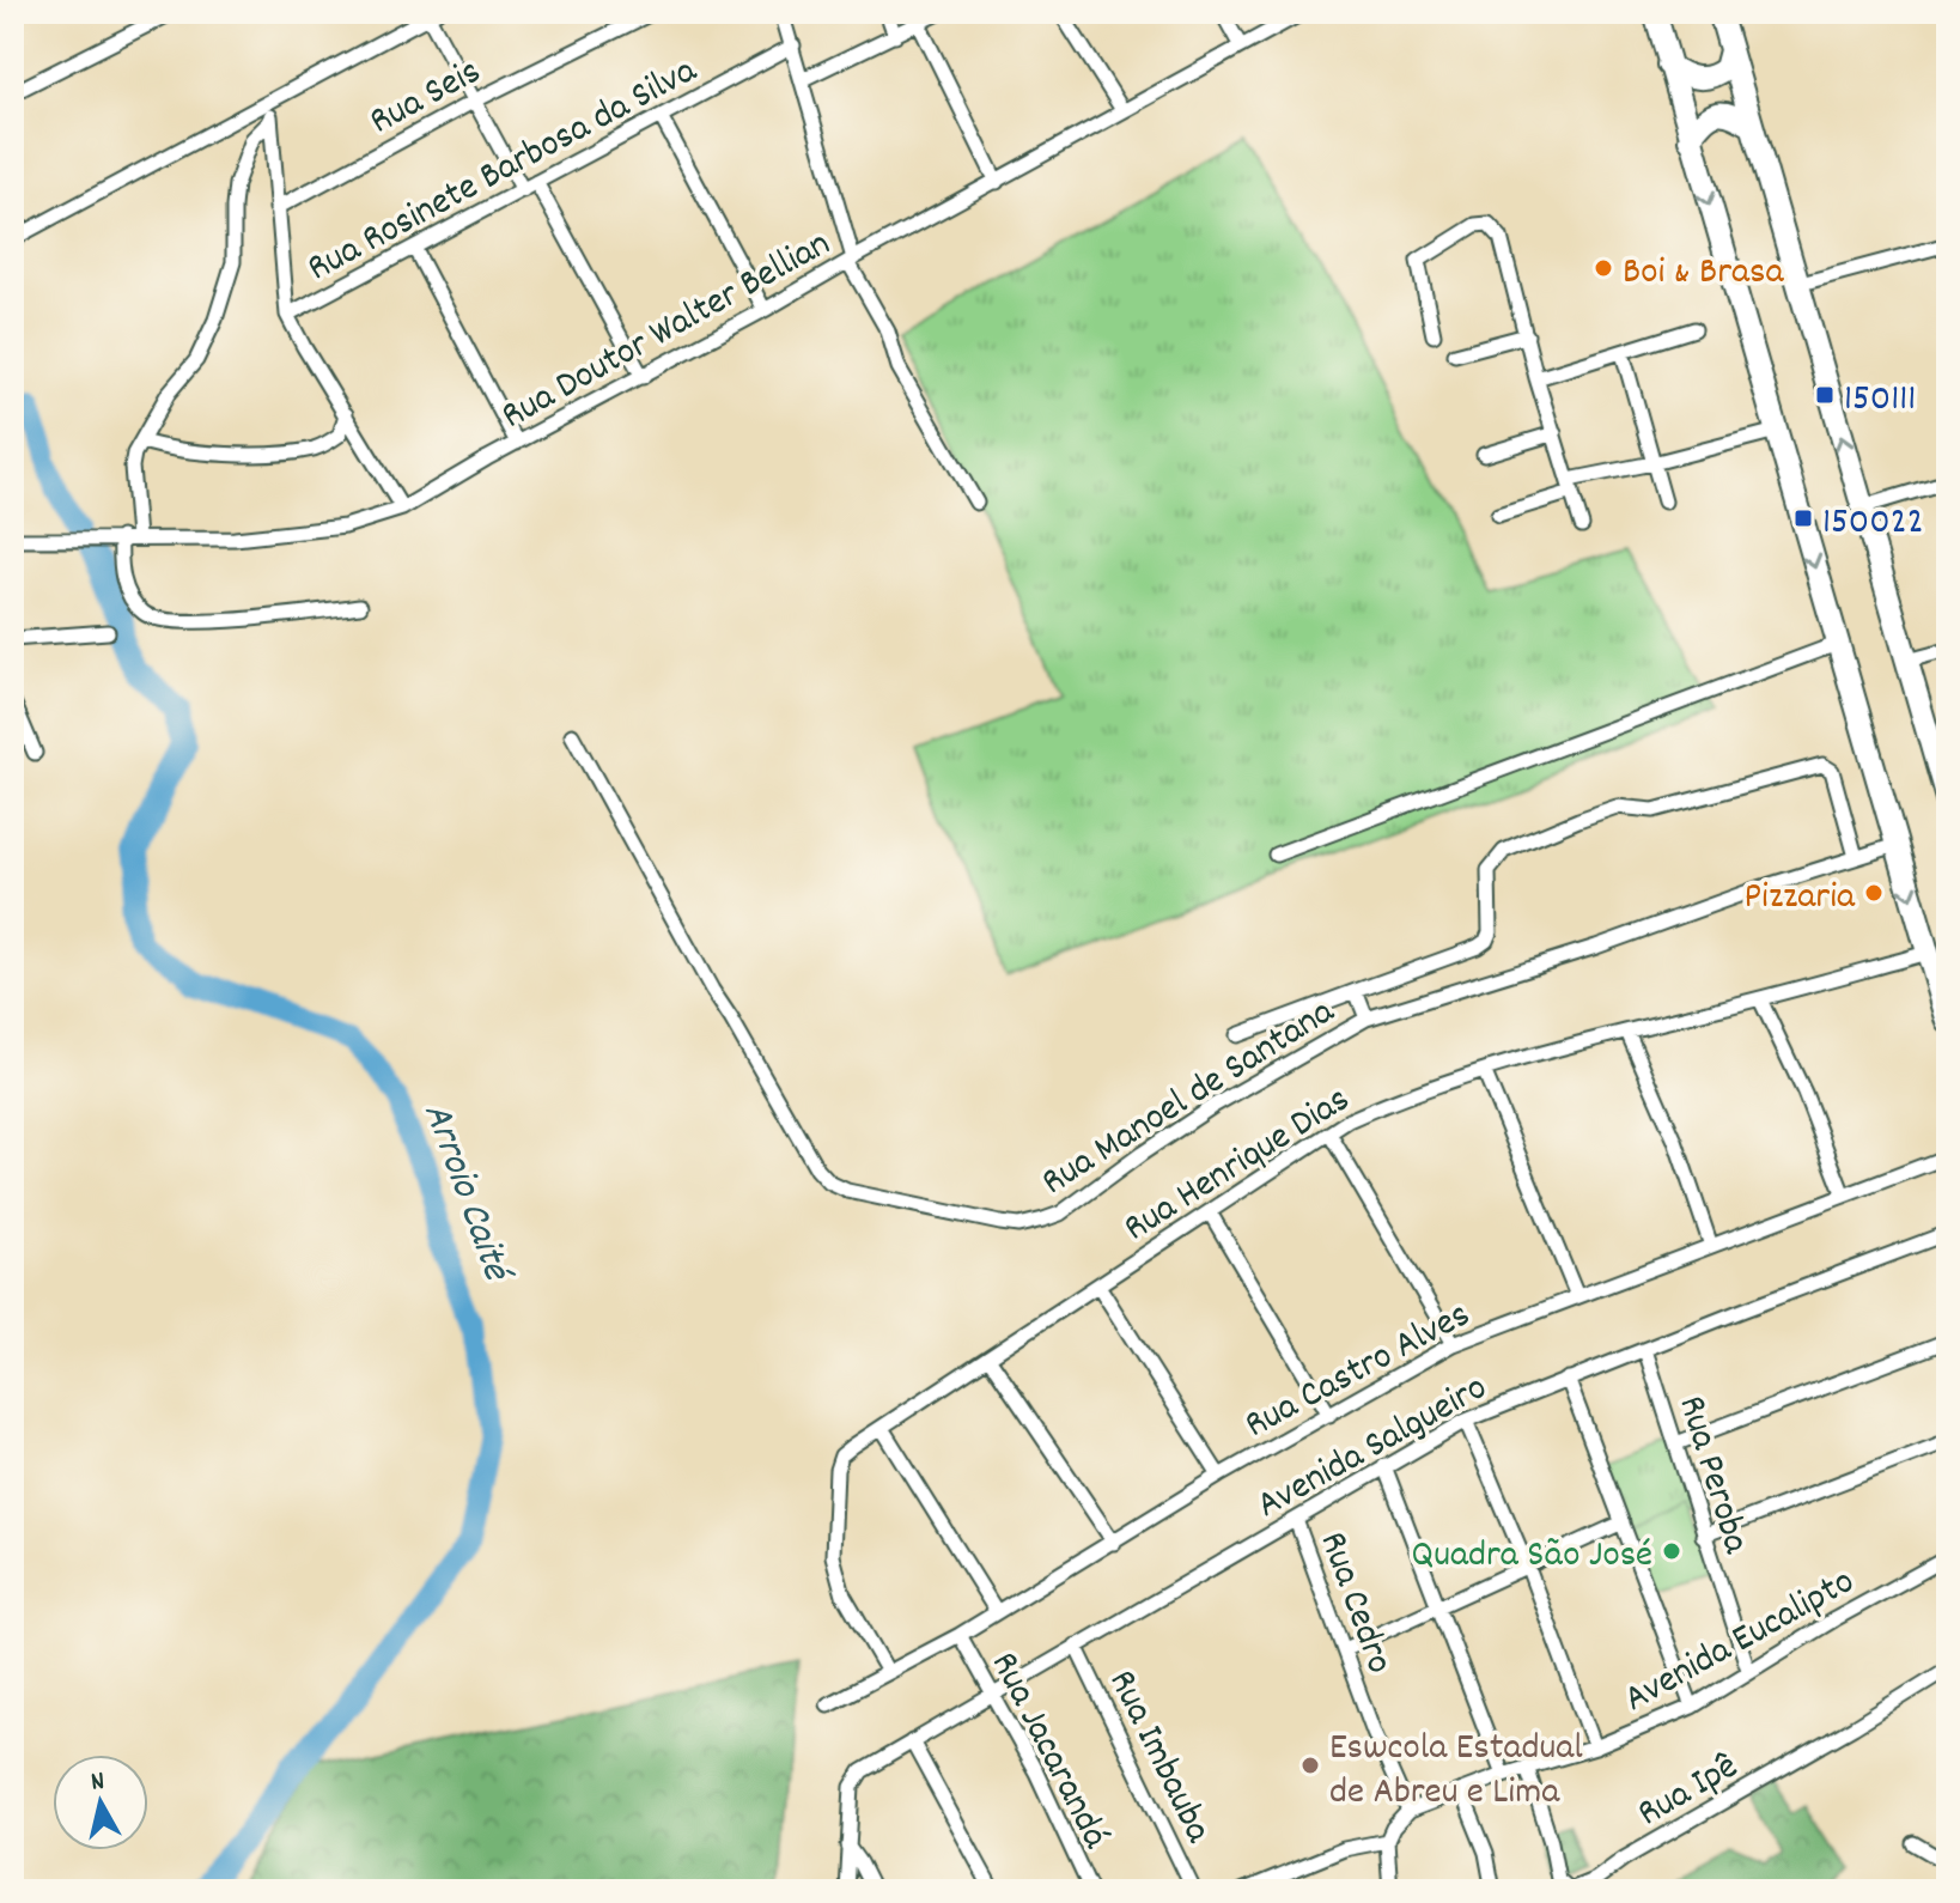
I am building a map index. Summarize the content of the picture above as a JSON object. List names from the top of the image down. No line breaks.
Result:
{"streets":{"street":["Rua Seis","Rua Rosinete Barbosa da Silva","Rua Doutor Walter Bellian","Rua Manoel de Santana","Rua Henrique Dias","Rua Castro Alves","Avenida Salgueiro","Rua Peroba","Rua Cedro","Avenida Eucalipto","Rua Jacarandá","Rua Imbauba","Rua Ipê"]},"crossings":[["Rua Henrique Dias","Rua Castro Alves"],["Rua Castro Alves","Rua Jacarandá"],["Avenida Salgueiro","Rua Peroba"],["Avenida Salgueiro","Rua Cedro"],["Avenida Salgueiro","Rua Jacarandá"],["Avenida Salgueiro","Rua Imbauba"],["Rua Peroba","Avenida Eucalipto"],["Rua Cedro","Avenida Eucalipto"],["Avenida Eucalipto","Rua Ipê"]],"water":["Arroio Caité"],"places":{"other":["Boi & Brasa","Pizzaria","Quadra São José","Eswcola Estadual de Abreu e Lima"],"transit":["150111","150022"]},"north":"top"}
